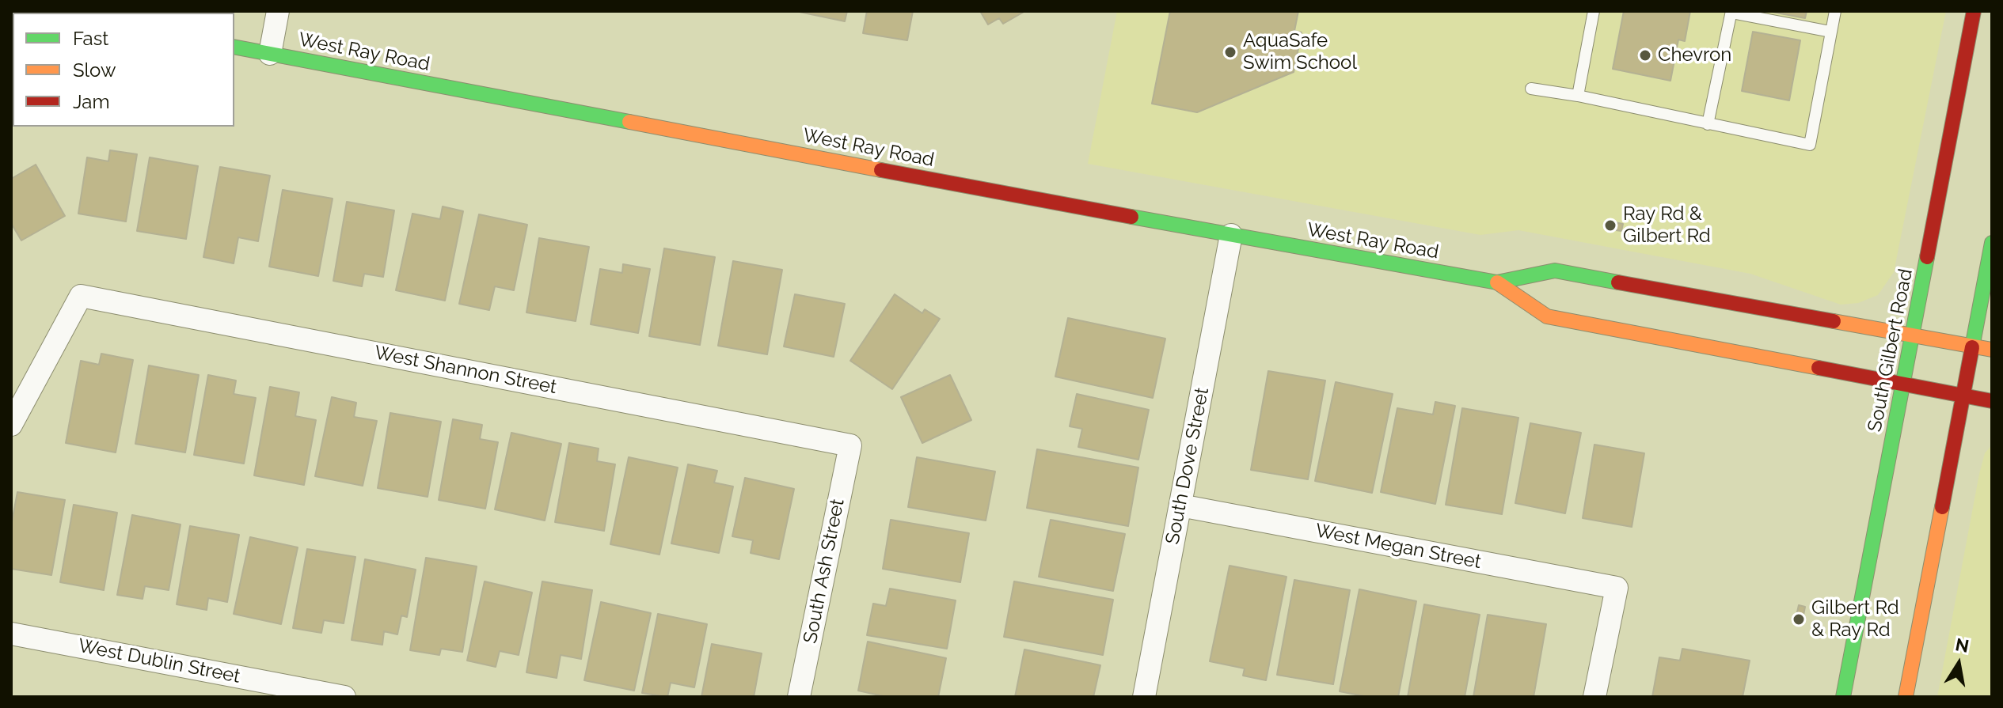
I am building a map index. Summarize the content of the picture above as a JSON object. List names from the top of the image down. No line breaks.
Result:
{"streets":{"main road":["West Ray Road","South Gilbert Road"],"street":["West Shannon Street","South Dove Street","West Megan Street","South Ash Street","West Dublin Street"]},"crossings":[["West Ray Road","South Gilbert Road"],["West Ray Road","South Dove Street"],["West Shannon Street","South Ash Street"],["South Dove Street","West Megan Street"]],"places":["AquaSafe Swim School","Chevron","Ray Rd & Gilbert Rd","Gilbert Rd & Ray Rd"],"legend":["Fast","Slow","Jam"],"north":"top"}
